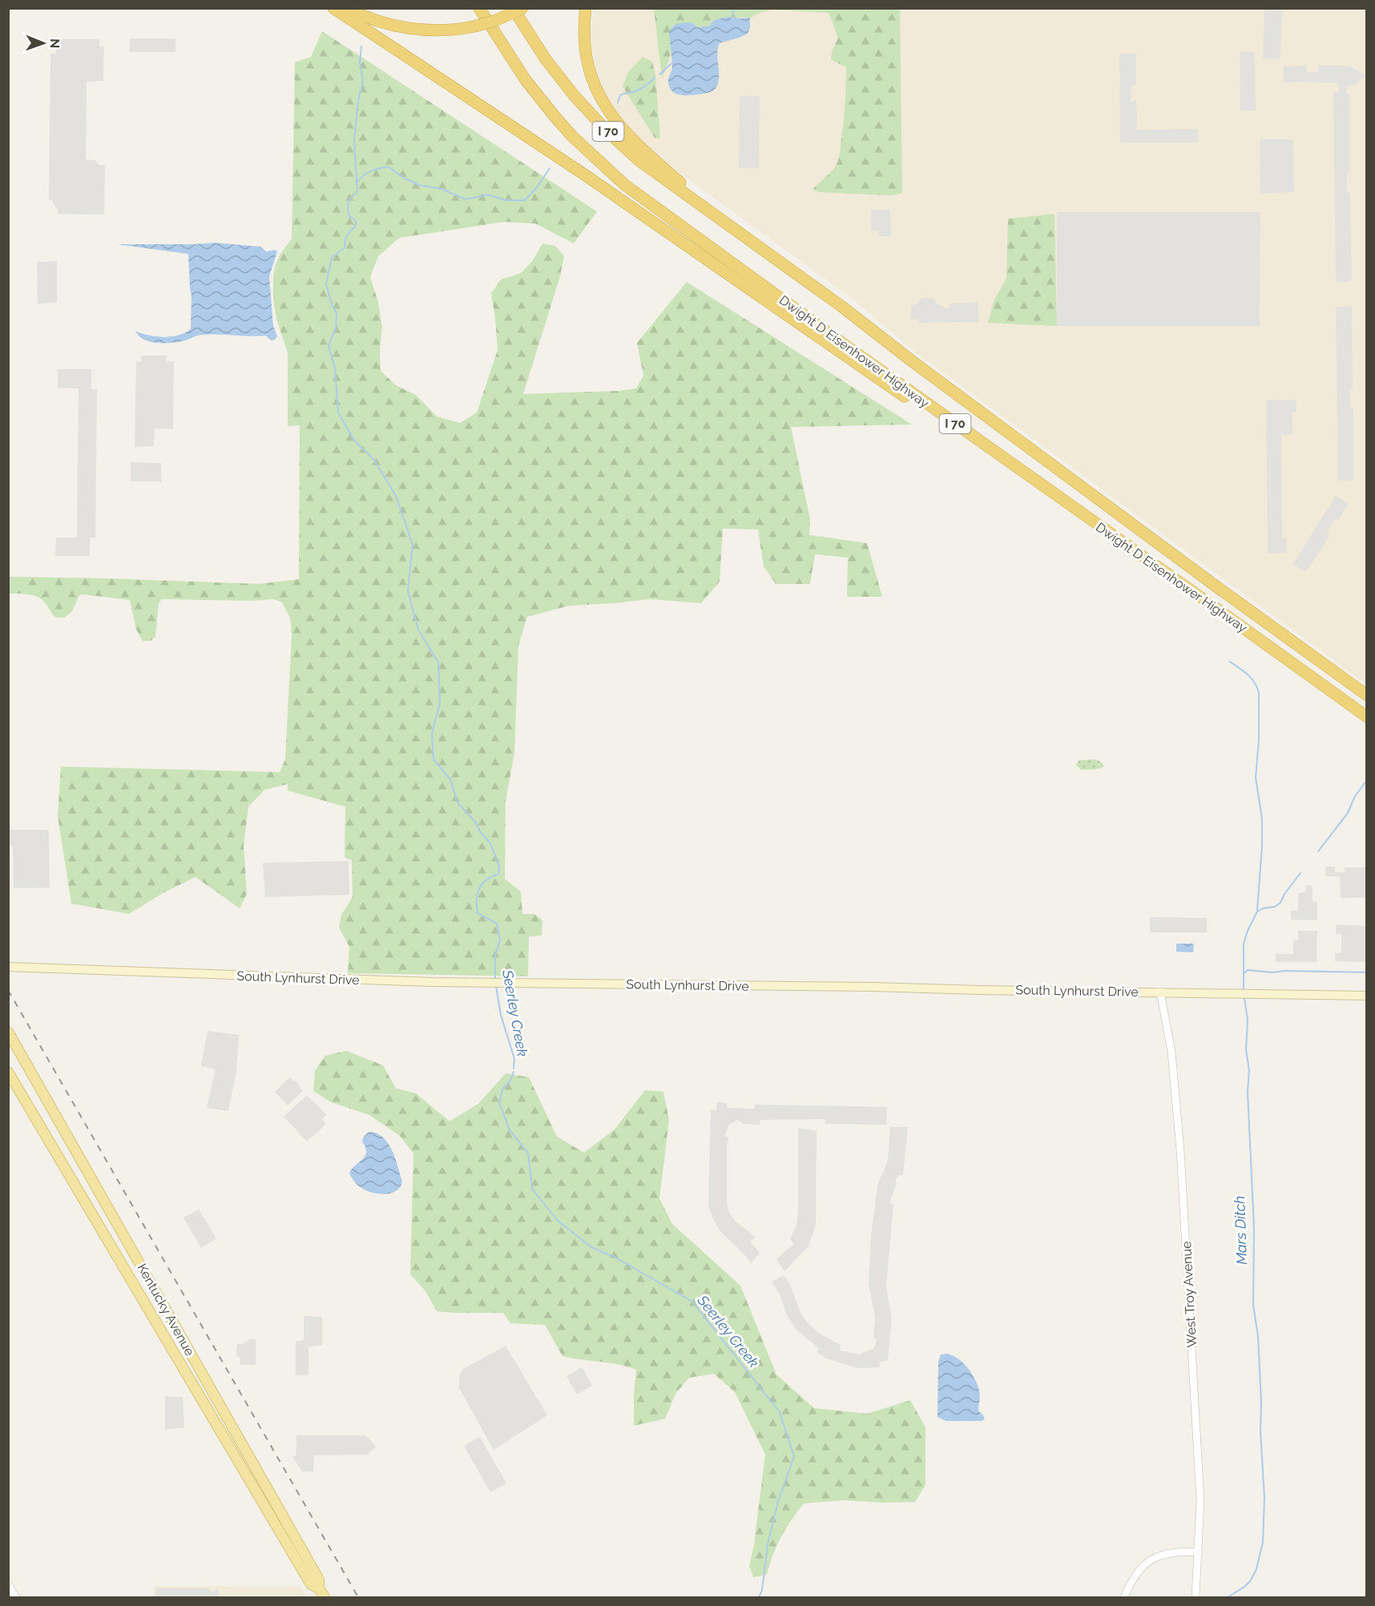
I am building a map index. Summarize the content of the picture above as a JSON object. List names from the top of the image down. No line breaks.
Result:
{"streets":{"highway":["I 70","Dwight D Eisenhower Highway"],"main road":["South Lynhurst Drive","Kentucky Avenue"],"street":["West Troy Avenue"]},"crossings":[["South Lynhurst Drive","West Troy Avenue"]],"water":["Seerley Creek","Mars Ditch"],"north":"right"}
